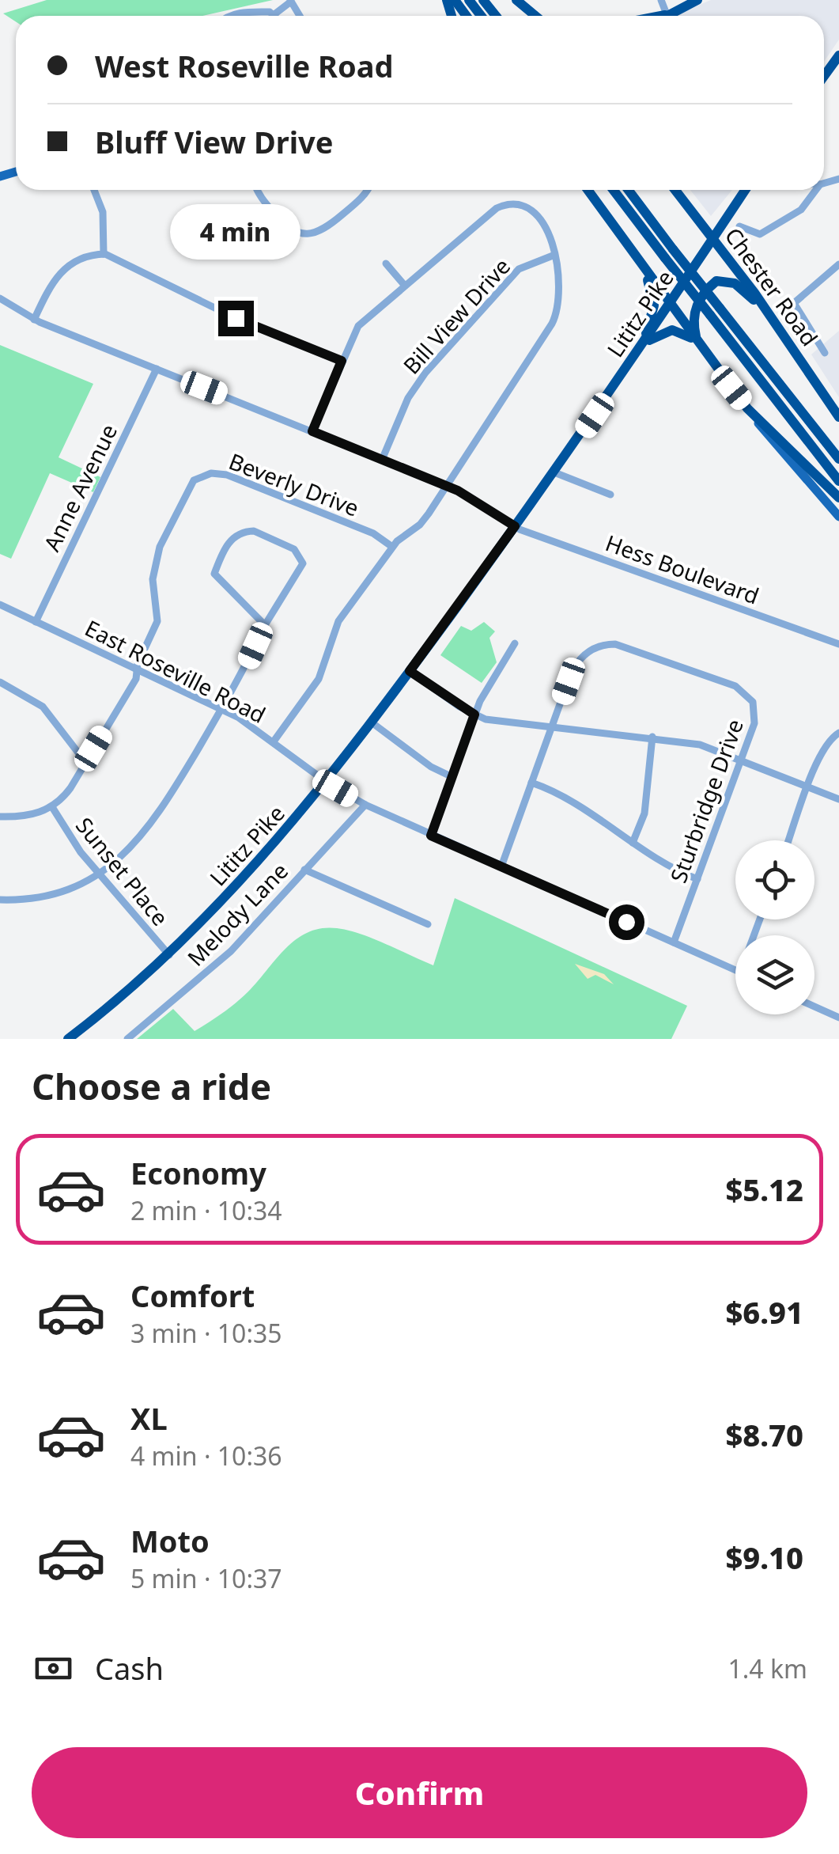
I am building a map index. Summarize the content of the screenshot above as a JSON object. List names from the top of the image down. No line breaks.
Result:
{"streets":{"highway":["Chester Road","Lititz Pike"],"street":["Bill View Drive","Beverly Drive","Anne Avenue","Hess Boulevard","East Roseville Road","Sturbridge Drive","Sunset Place","Melody Lane"]},"crossings":[["Chester Road","Lititz Pike"],["Lititz Pike","Hess Boulevard"],["Lititz Pike","East Roseville Road"],["Lititz Pike","Sunset Place"],["Bill View Drive","Hess Boulevard"],["Beverly Drive","East Roseville Road"],["Anne Avenue","Hess Boulevard"],["Anne Avenue","East Roseville Road"],["East Roseville Road","Sturbridge Drive"],["East Roseville Road","Melody Lane"]],"page":{"banner":["West Roseville Road","Bluff View Drive"],"bubble":"4 min","heading":"Choose a ride","list":[{"name":"Economy","note":"2 min · 10:34","value":"$5.12"},{"name":"Comfort","note":"3 min · 10:35","value":"$6.91"},{"name":"XL","note":"4 min · 10:36","value":"$8.70"},{"name":"Moto","note":"5 min · 10:37","value":"$9.10"}],"pay":["Cash","1.4 km"],"buttons":"Confirm"}}
